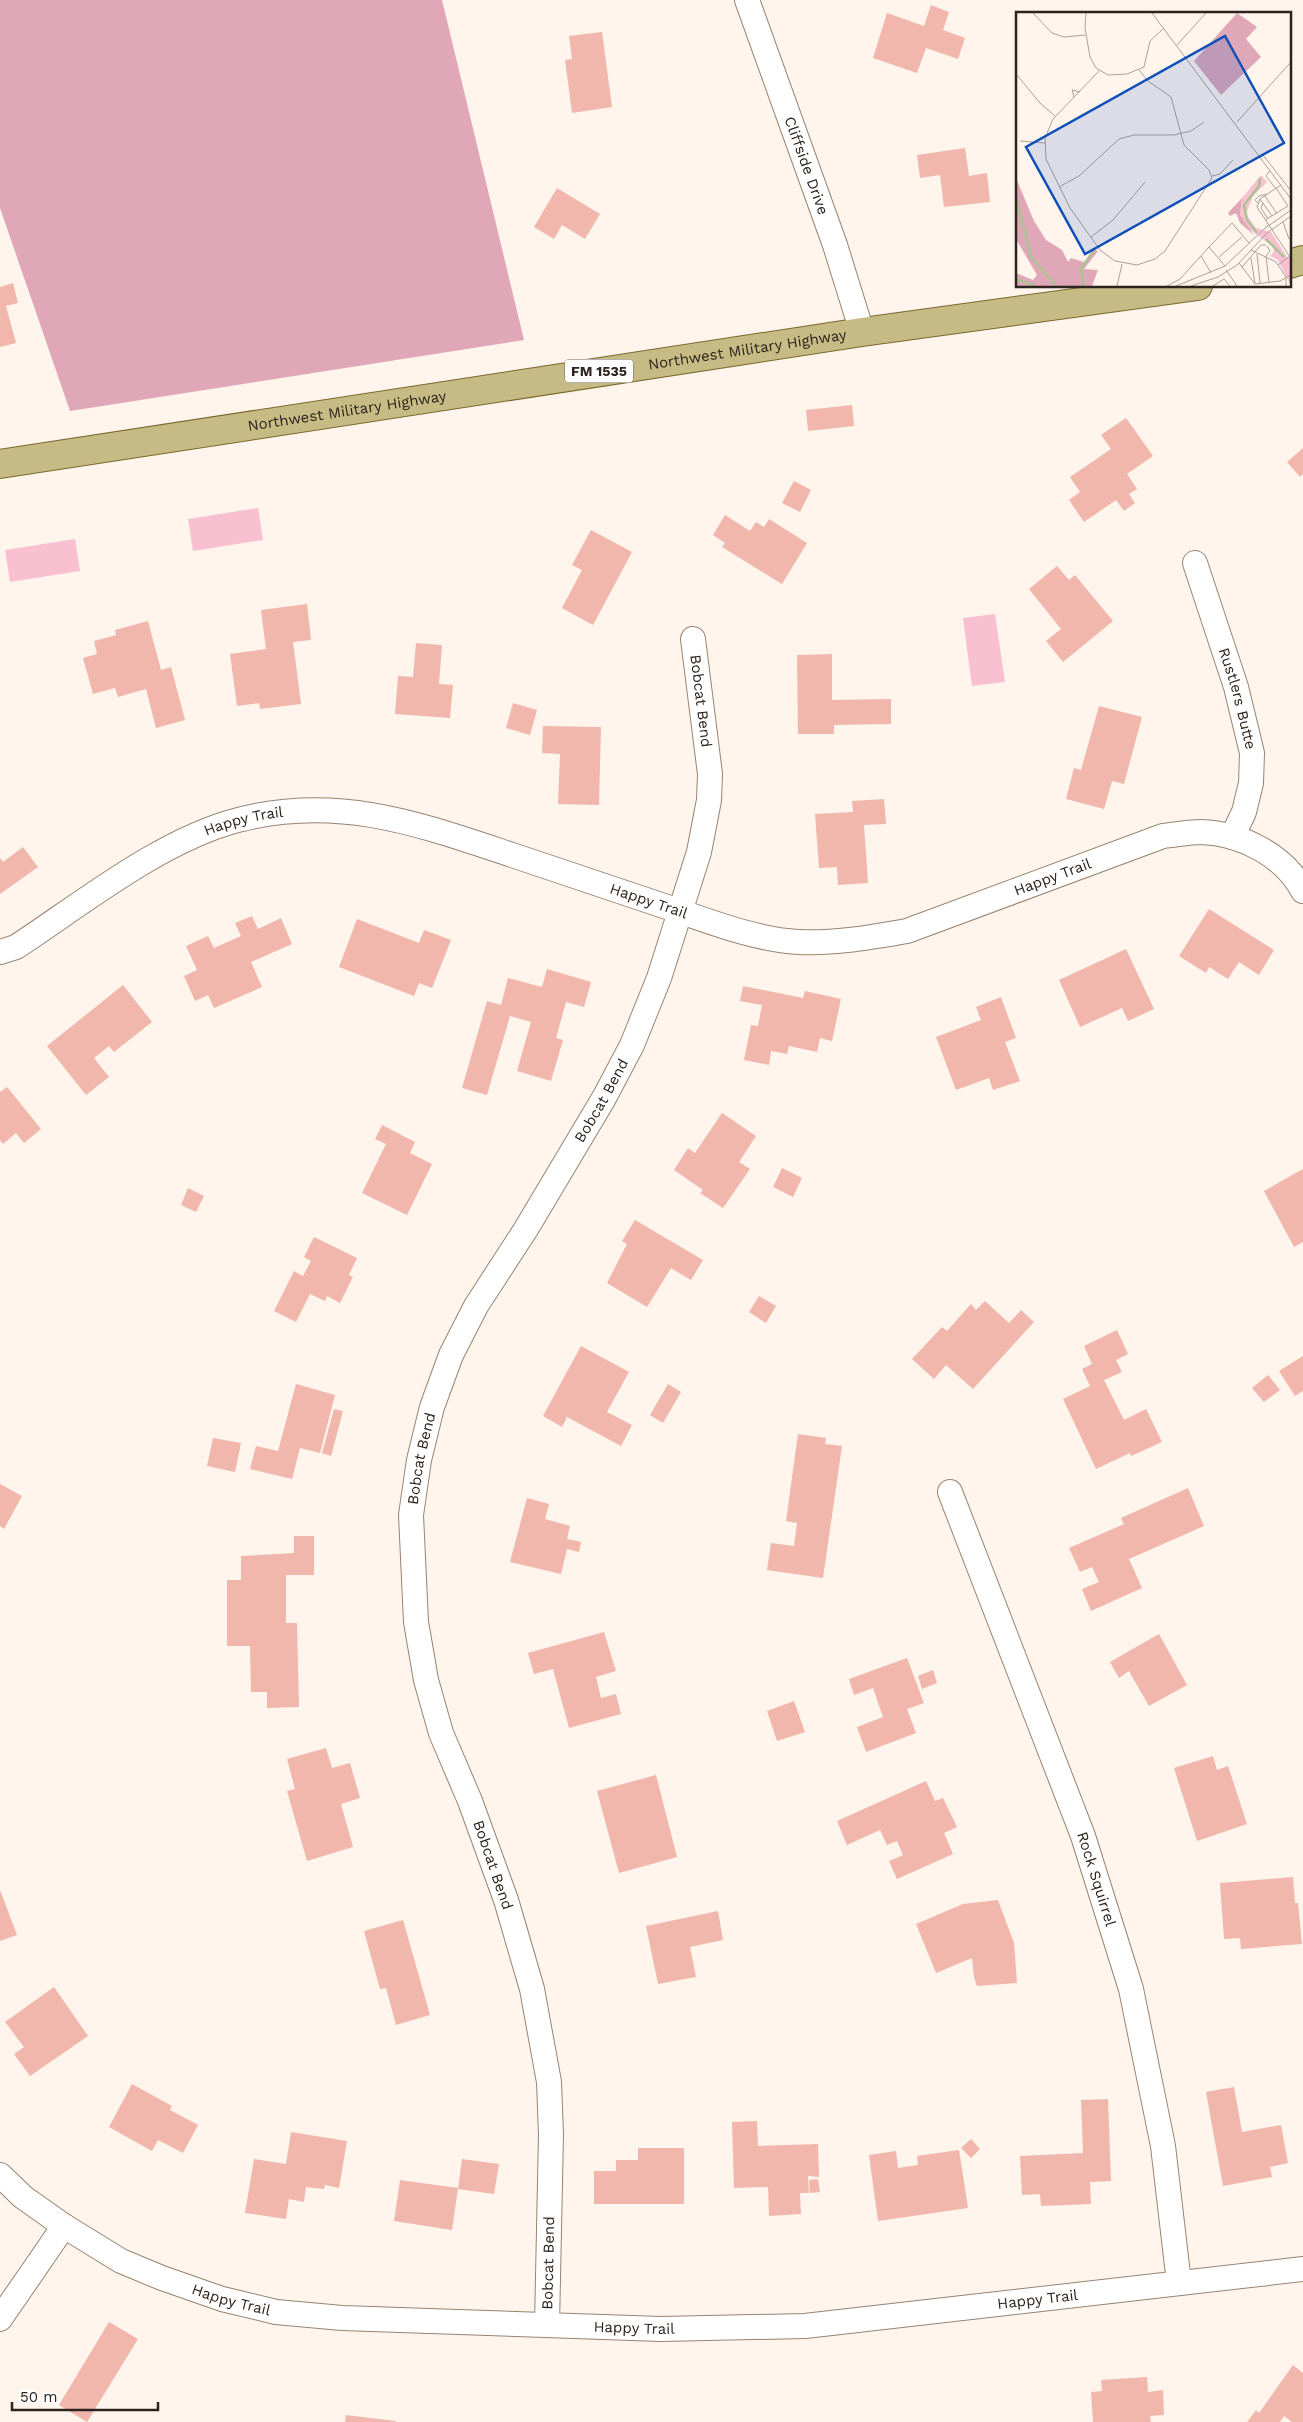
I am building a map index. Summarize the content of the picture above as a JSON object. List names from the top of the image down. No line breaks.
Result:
{"streets":{"main road":["Northwest Military Highway","FM 1535"],"street":["Cliffside Drive","Rustlers Butte","Bobcat Bend","Happy Trail","Rock Squirrel"]},"crossings":[["Cliffside Drive","Northwest Military Highway"],["Rustlers Butte","Happy Trail"],["Bobcat Bend","Happy Trail"],["Happy Trail","Rock Squirrel"]],"scale_bar":"50 m"}
